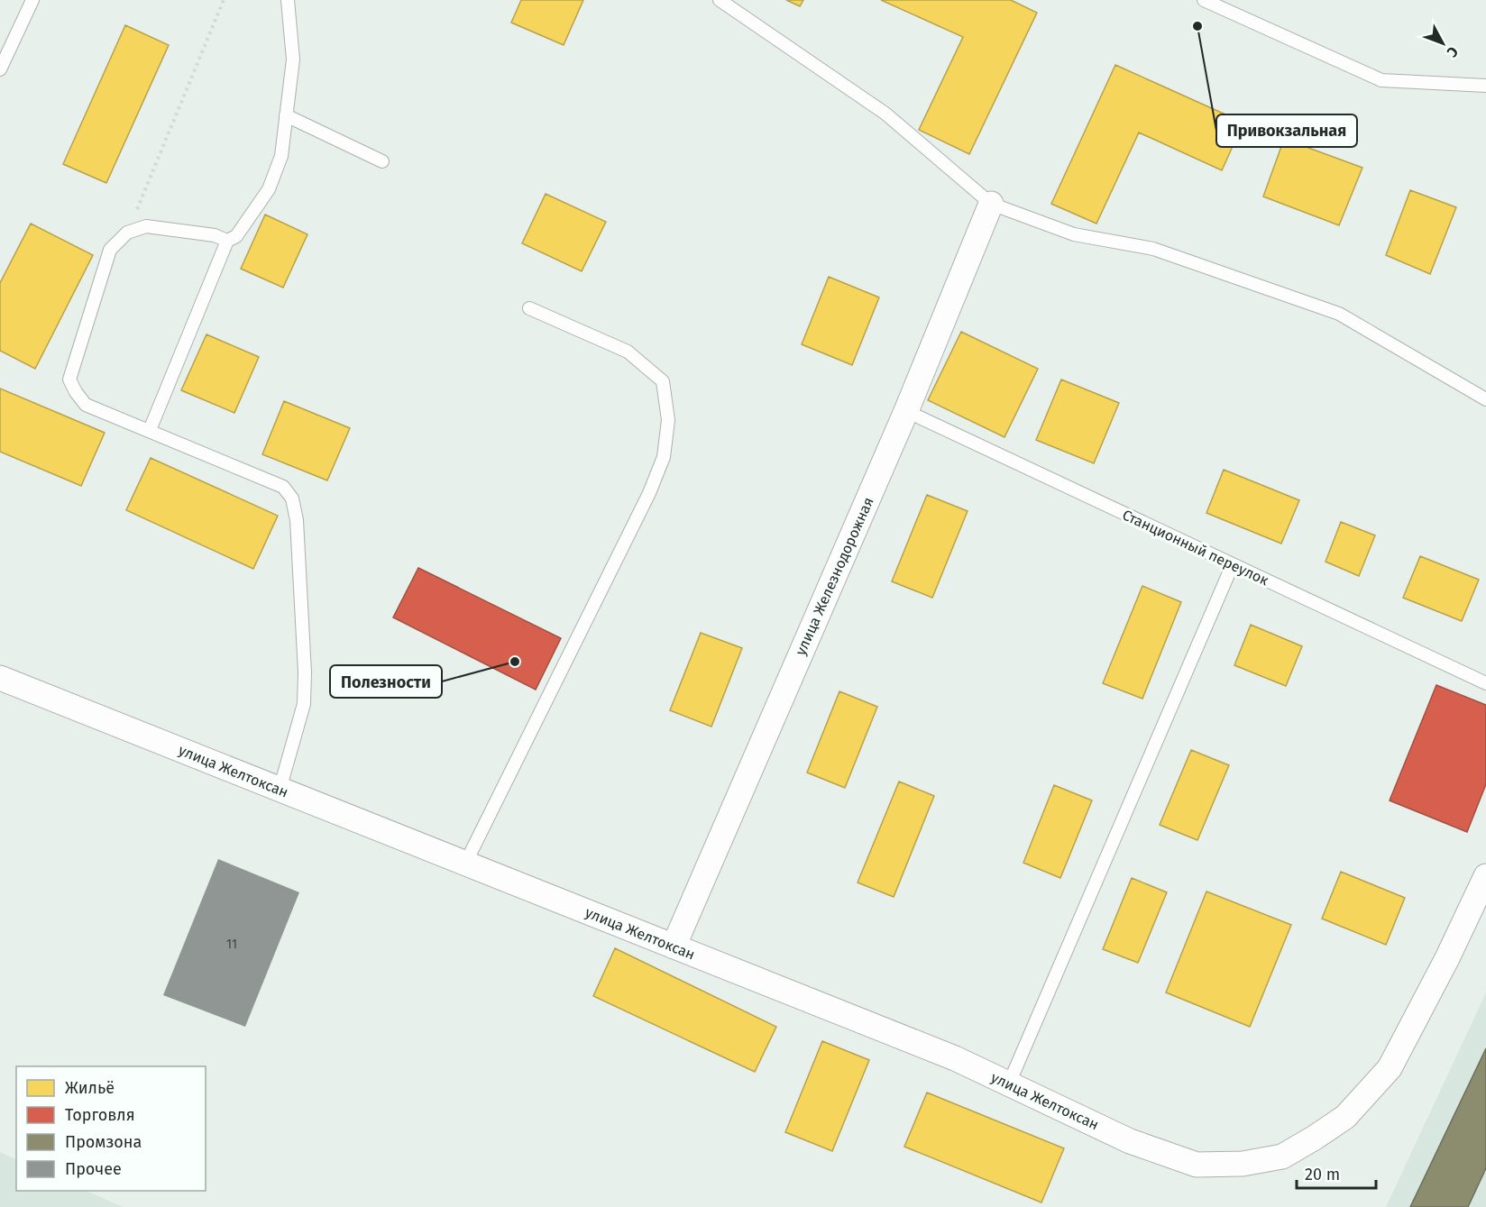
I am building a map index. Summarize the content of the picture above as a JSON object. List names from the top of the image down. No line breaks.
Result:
{"streets":{"street":["улица Железнодорожная","улица Желтоксан"],"lane":["Станционный переулок"]},"crossings":[["Станционный переулок","улица Железнодорожная"],["улица Железнодорожная","улица Желтоксан"]],"places":["Привокзальная","Полезности"],"house_numbers":["11"],"legend":["Жильё","Торговля","Промзона","Прочее"],"scale_bar":"20 m","north":"bottom right"}
